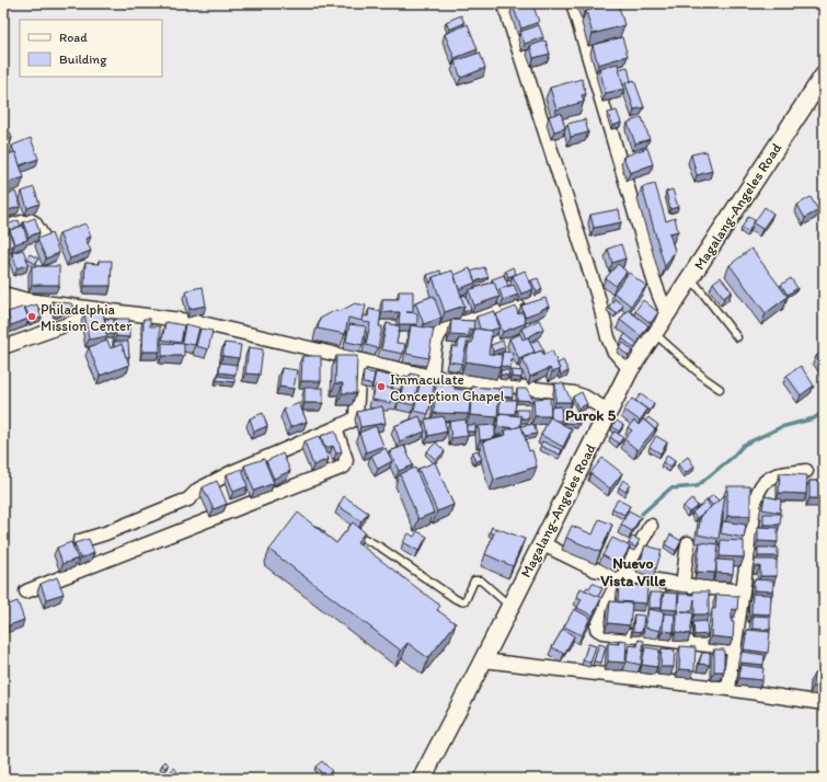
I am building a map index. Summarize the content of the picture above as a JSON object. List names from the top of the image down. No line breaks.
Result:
{"streets":{"main road":["Magalang-Angeles Road"]},"districts":["Purok 5","Nuevo Vista Ville"],"places":["Philadelphia Mission Center","Immaculate Conception Chapel"],"legend":["Road","Building"]}
